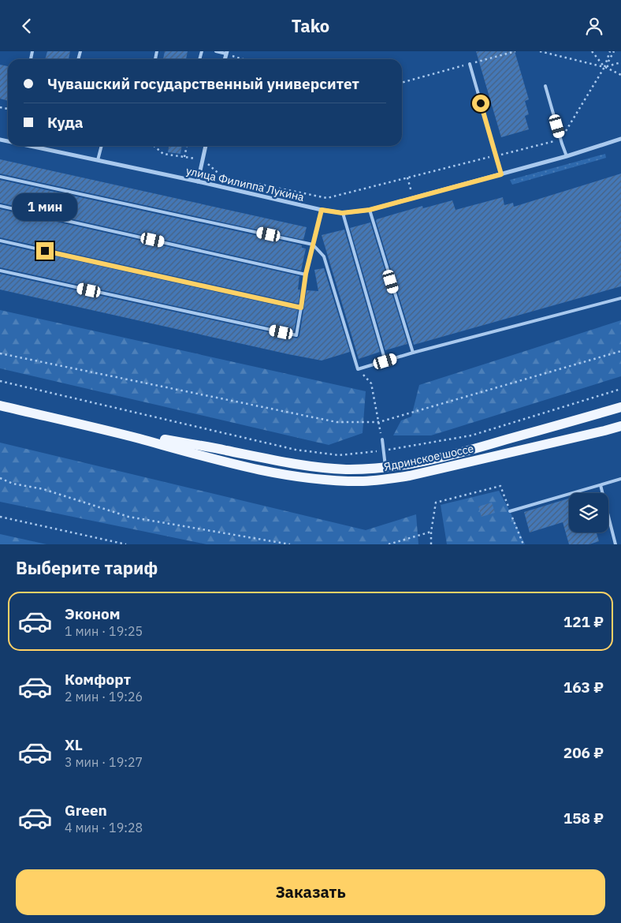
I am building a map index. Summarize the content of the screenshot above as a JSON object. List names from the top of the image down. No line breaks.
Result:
{"streets":{"main road":["Ядринское шоссе"],"street":["улица Филиппа Лукина"]},"page":{"header":"Tako","banner":["Чувашский государственный университет","Куда"],"bubble":"1 мин","heading":"Выберите тариф","list":[{"name":"Эконом","note":"1 мин · 19:25","value":"121 ₽"},{"name":"Комфорт","note":"2 мин · 19:26","value":"163 ₽"},{"name":"XL","note":"3 мин · 19:27","value":"206 ₽"},{"name":"Green","note":"4 мин · 19:28","value":"158 ₽"}],"buttons":"Заказать"}}
